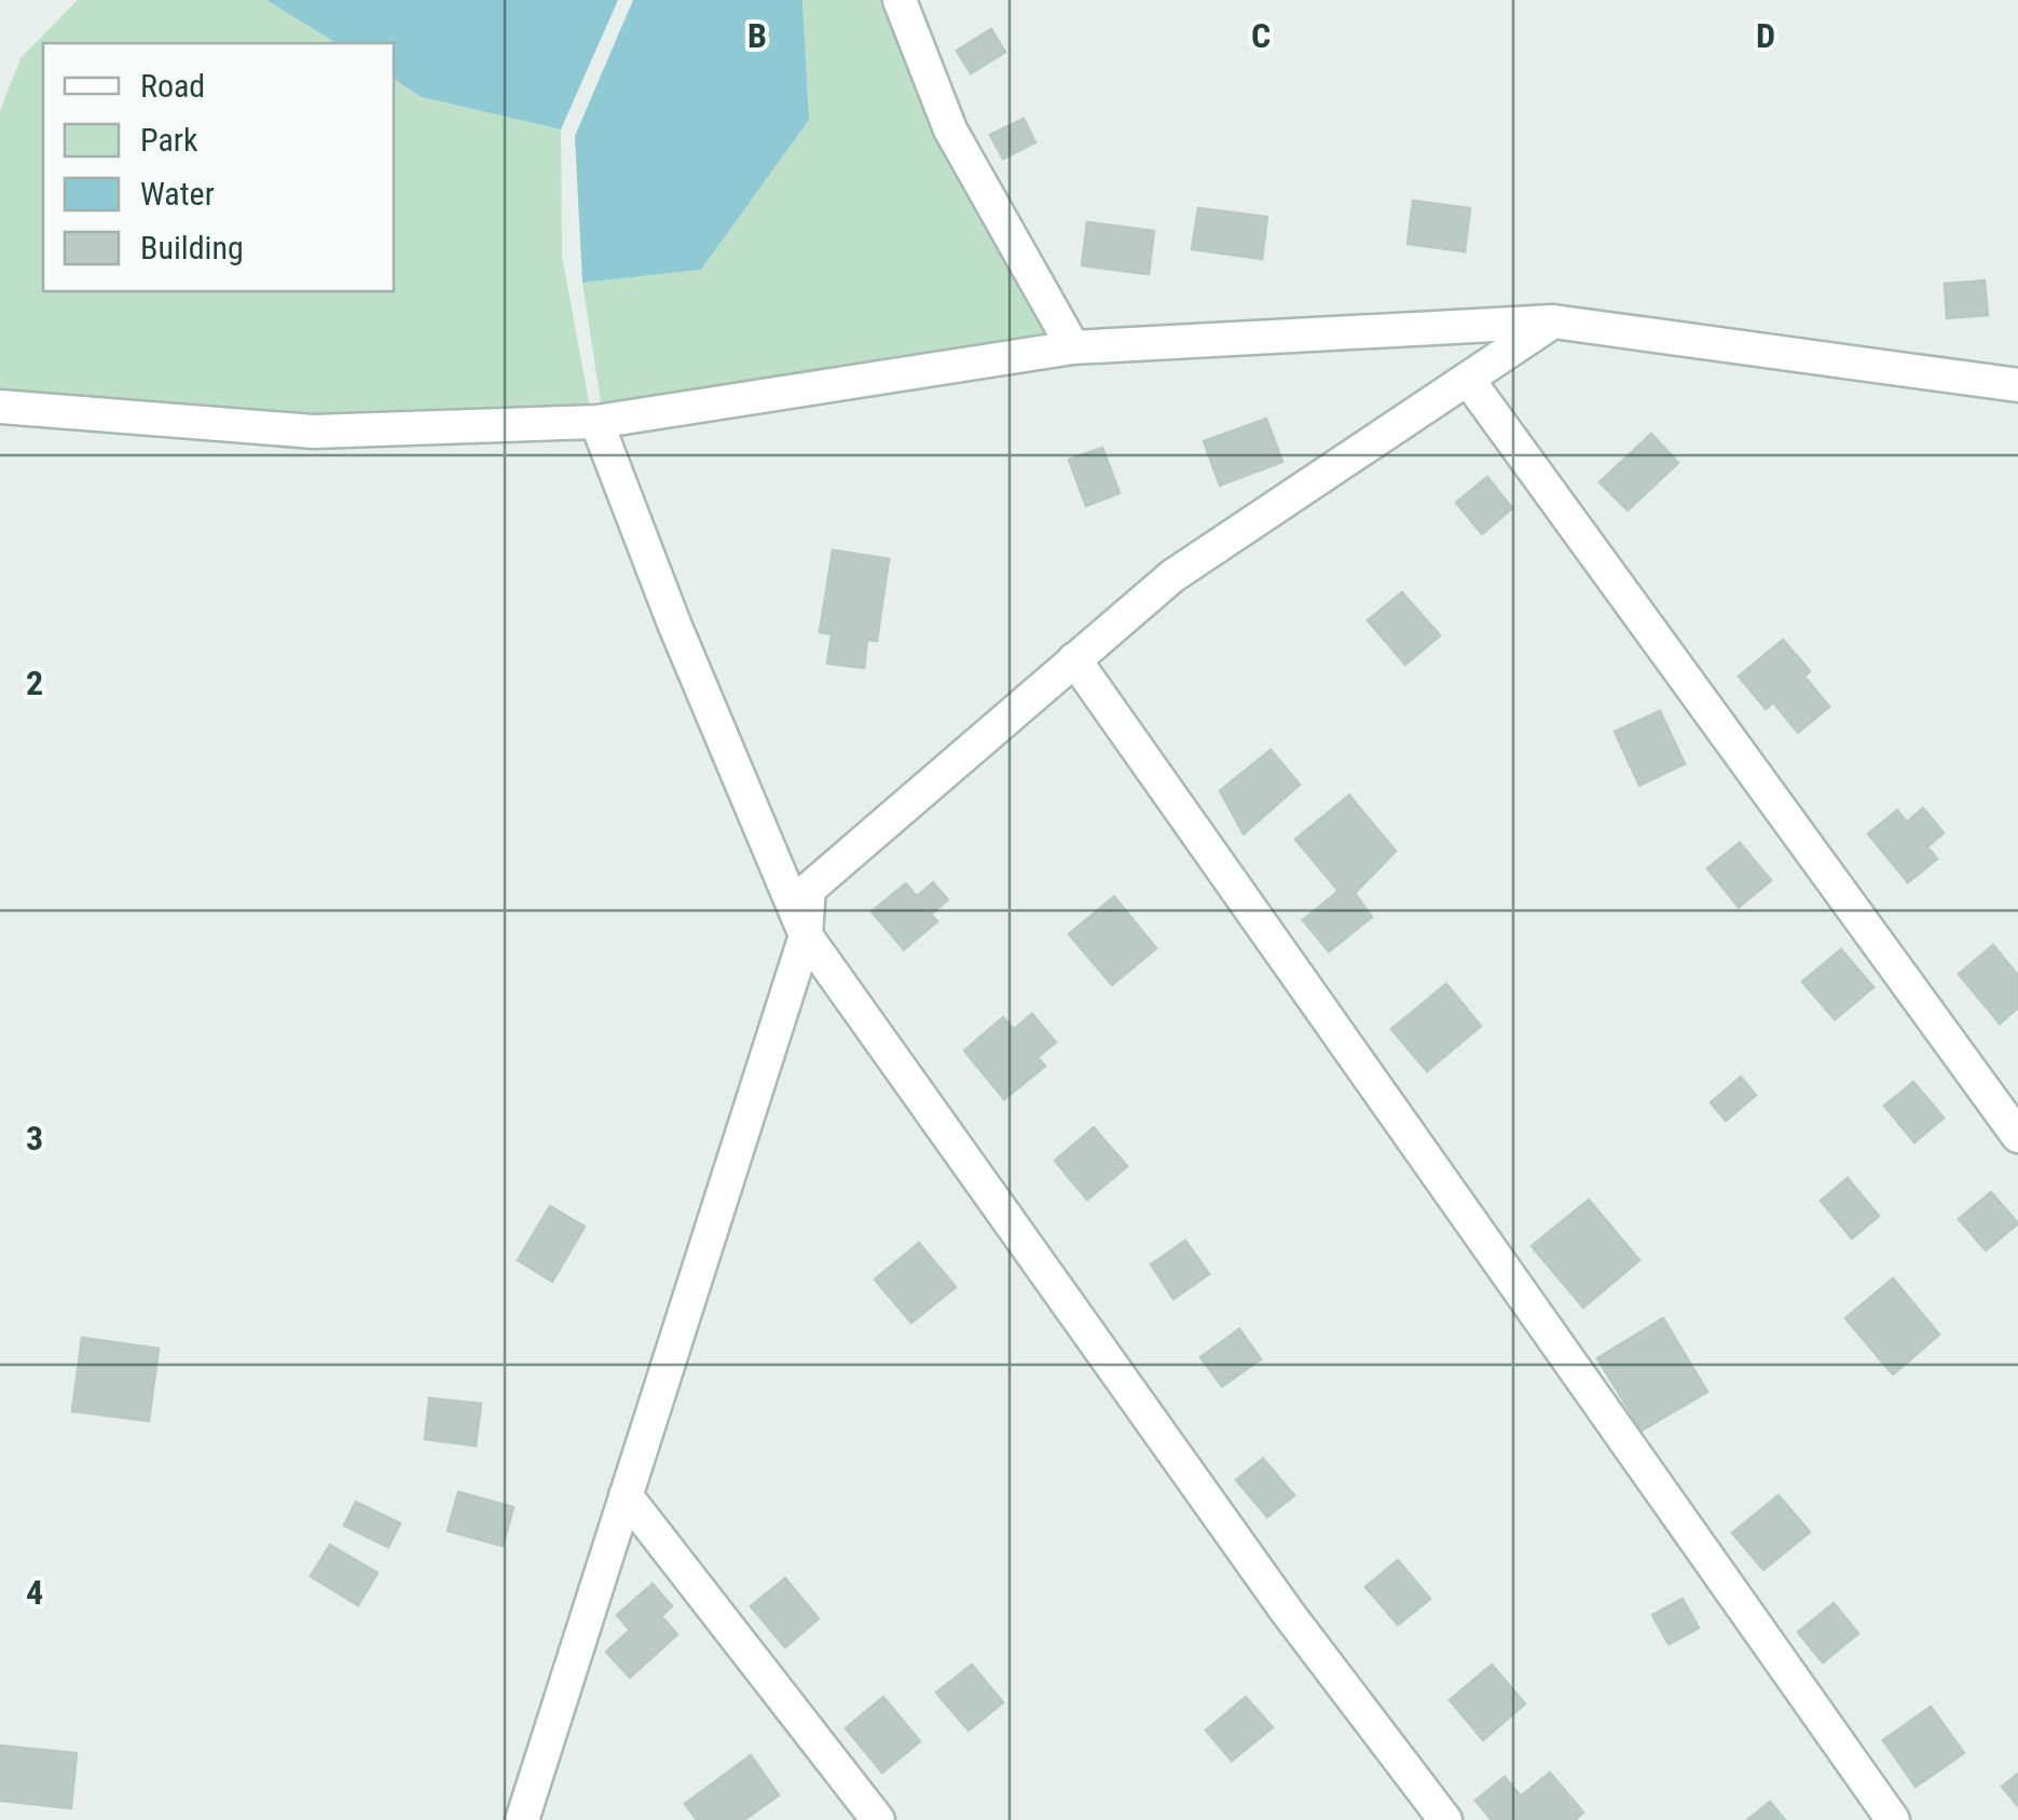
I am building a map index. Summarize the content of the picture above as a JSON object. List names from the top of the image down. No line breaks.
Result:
{"legend":["Road","Park","Water","Building"],"grid":{"columns":["B","C","D"],"rows":["2","3","4"]}}
